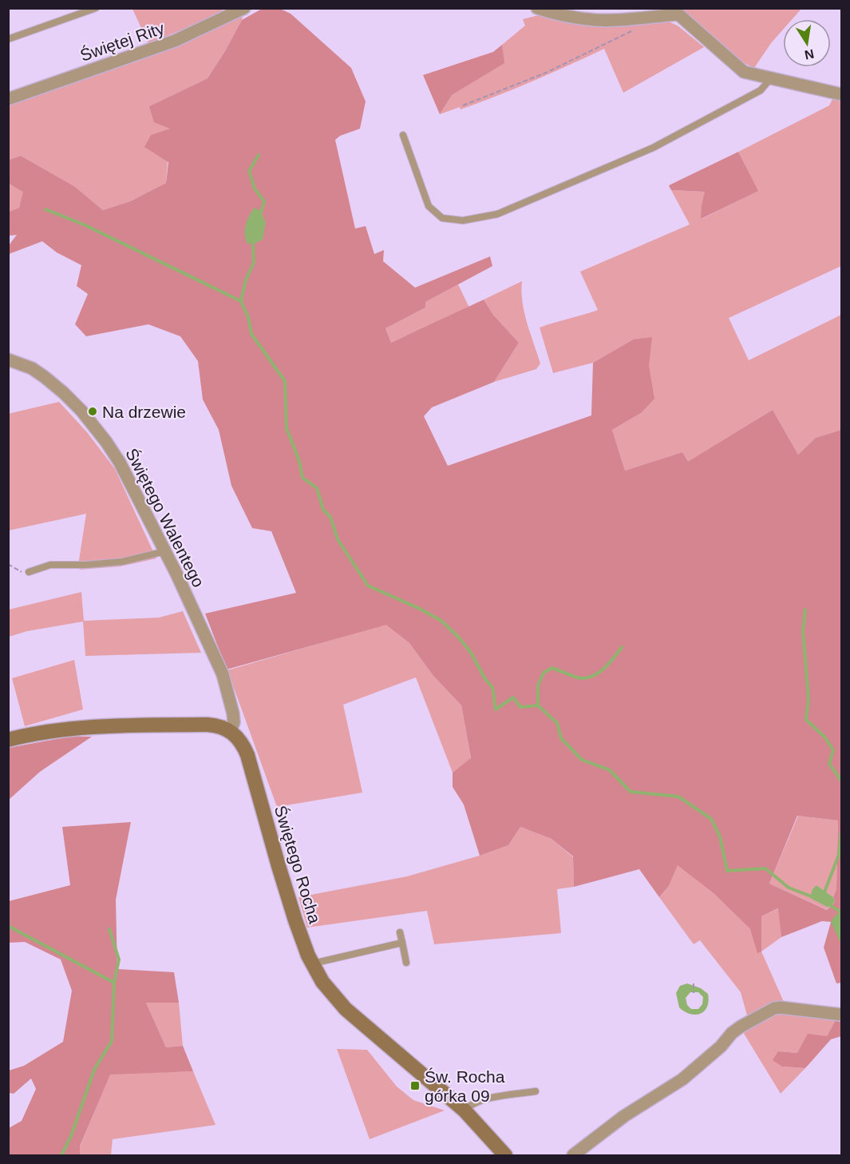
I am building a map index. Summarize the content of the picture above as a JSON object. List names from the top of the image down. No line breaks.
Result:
{"streets":{"street":["Świętej Rity","Świętego Walentego","Świętego Rocha"]},"crossings":[["Świętego Walentego","Świętego Rocha"]],"places":{"other":["Na drzewie"],"transit":["Św. Rocha górka 09"]},"north":"bottom"}
